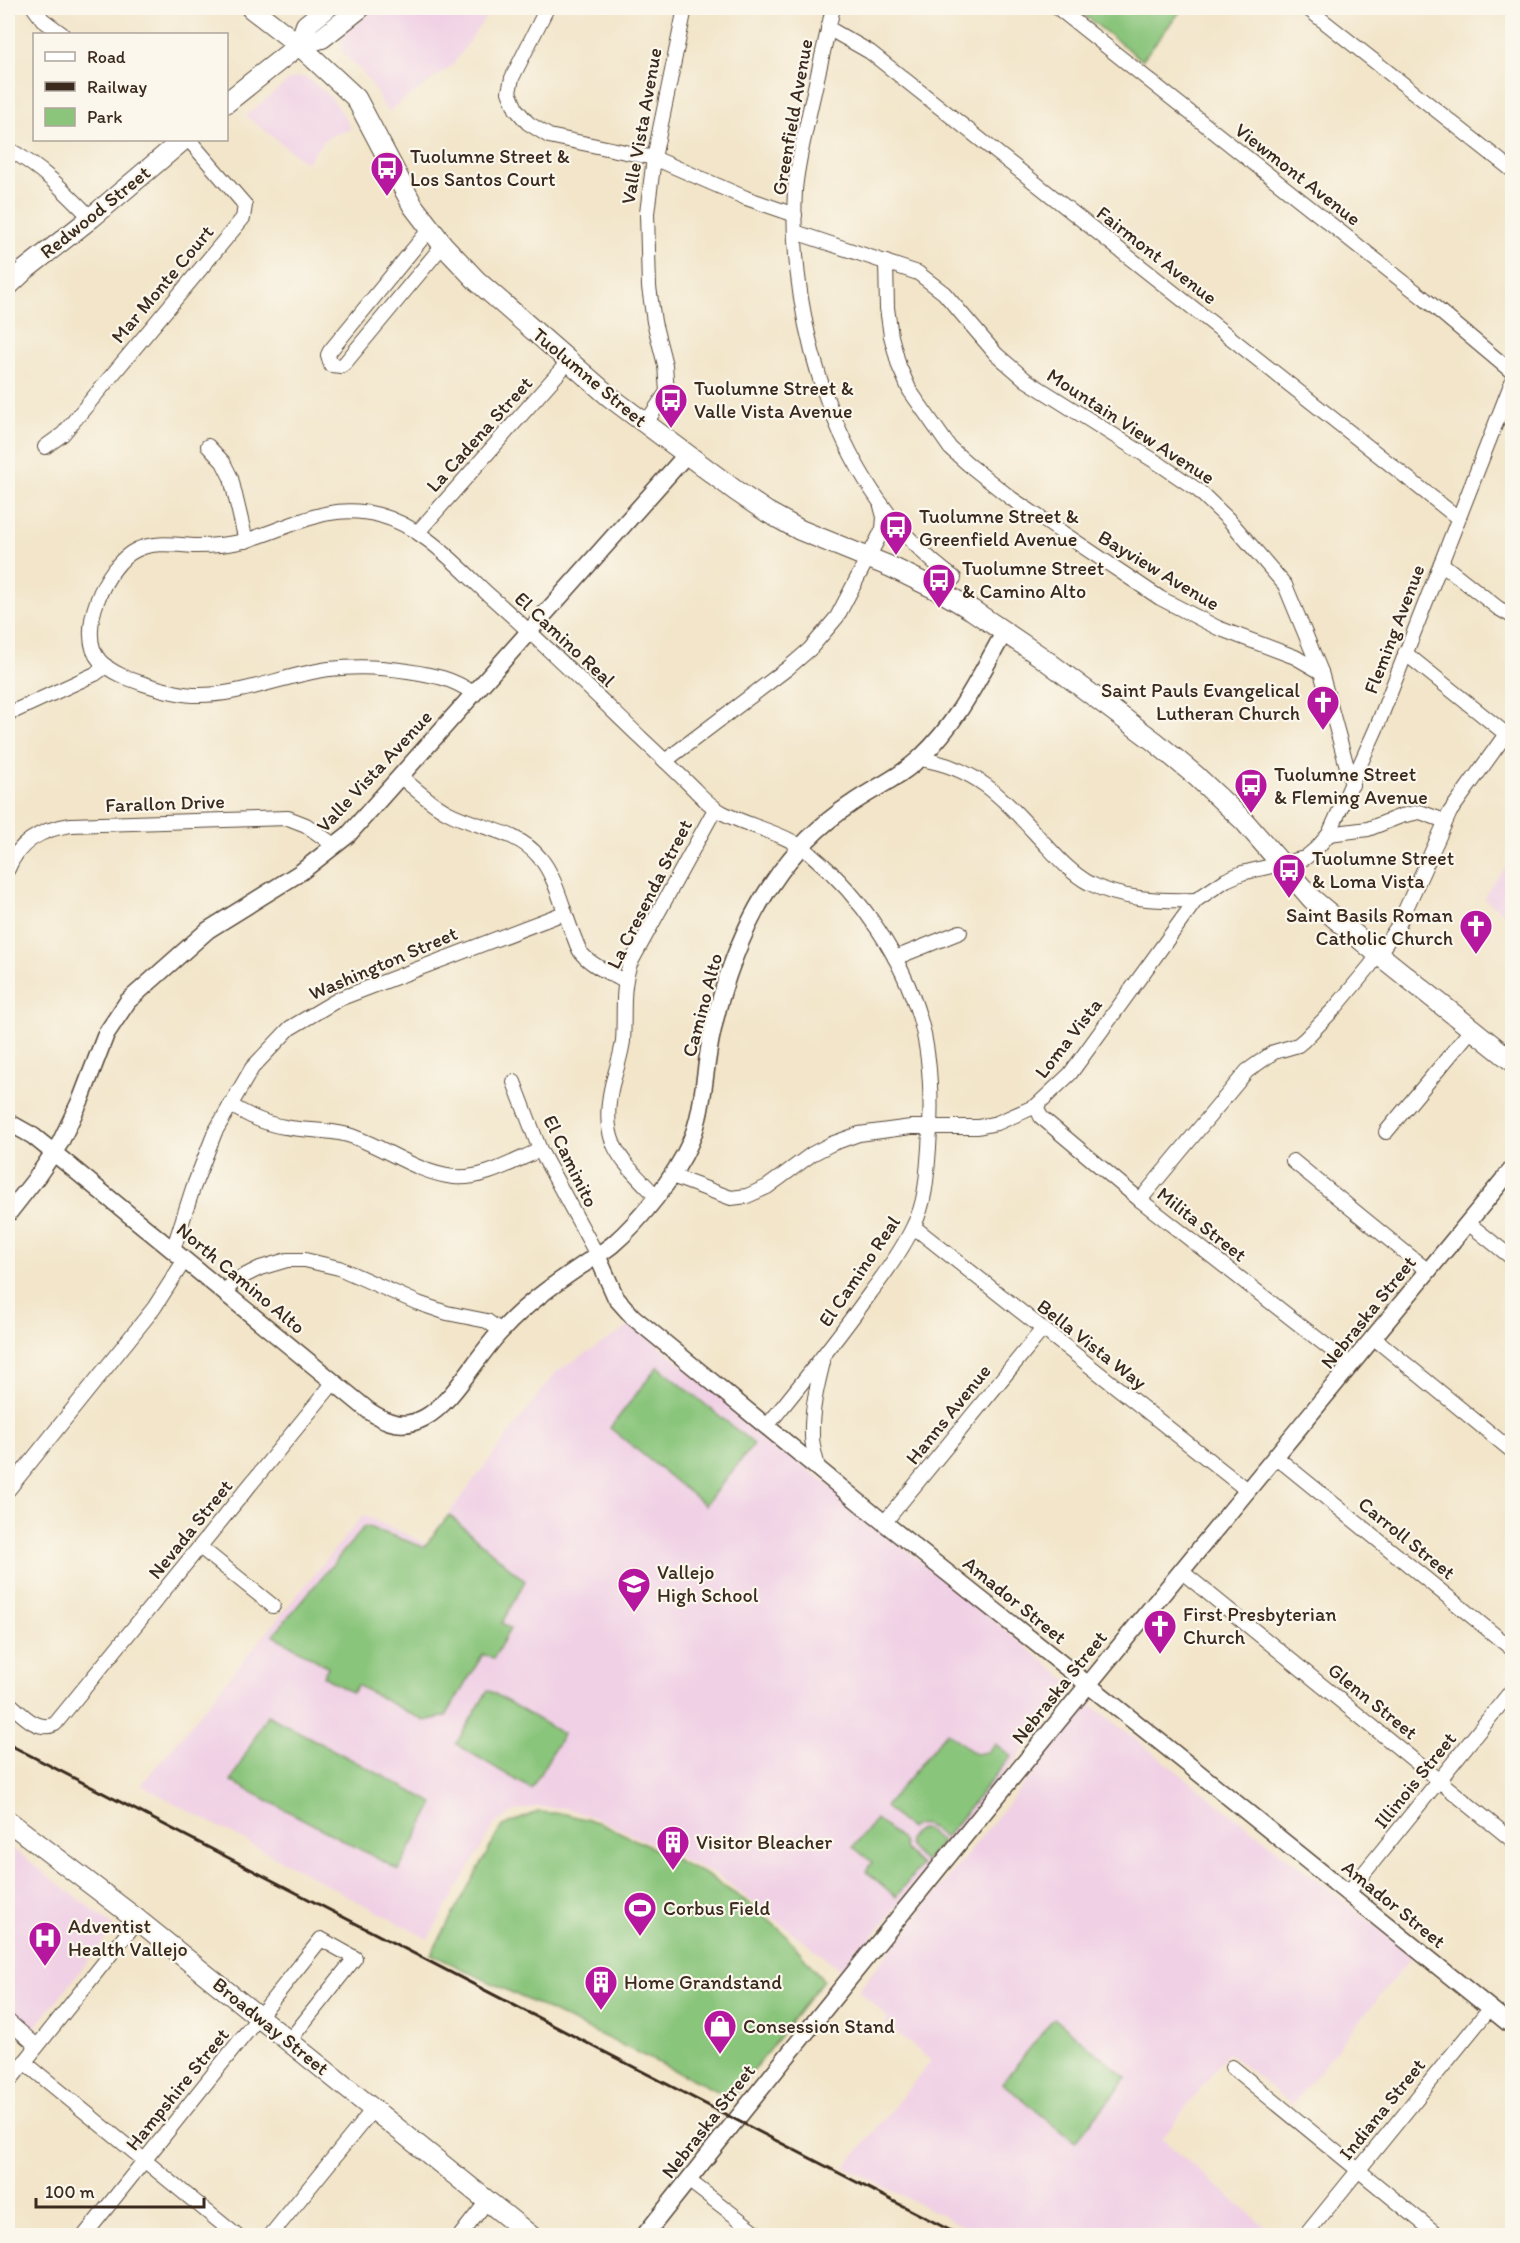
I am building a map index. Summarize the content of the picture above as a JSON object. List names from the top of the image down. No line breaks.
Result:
{"streets":{"main road":["Redwood Street","Tuolumne Street","Broadway Street"],"street":["Greenfield Avenue","Valle Vista Avenue","Viewmont Avenue","Fairmont Avenue","Mar Monte Court","Mountain View Avenue","La Cadena Street","Bayview Avenue","Fleming Avenue","El Camino Real","Farallon Drive","La Cresenda Street","Washington Street","Camino Alto","Loma Vista","El Caminito","Milita Street","North Camino Alto","Nebraska Street","Bella Vista Way","Hanns Avenue","Nevada Street","Carroll Street","Amador Street","Glenn Street","Illinois Street","Hampshire Street","Indiana Street"]},"crossings":[["Greenfield Avenue","Fairmont Avenue"],["Greenfield Avenue","Mountain View Avenue"],["Valle Vista Avenue","Tuolumne Street"],["Valle Vista Avenue","El Camino Real"],["Valle Vista Avenue","Farallon Drive"],["Valle Vista Avenue","North Camino Alto"],["Fairmont Avenue","Fleming Avenue"],["Tuolumne Street","La Cadena Street"],["Tuolumne Street","Fleming Avenue"],["Tuolumne Street","Camino Alto"],["Tuolumne Street","Loma Vista"],["Mountain View Avenue","Bayview Avenue"],["Mountain View Avenue","Fleming Avenue"],["La Cadena Street","El Camino Real"],["Fleming Avenue","Loma Vista"],["El Camino Real","La Cresenda Street"],["El Camino Real","Camino Alto"],["El Camino Real","Loma Vista"],["El Camino Real","Bella Vista Way"],["El Camino Real","Amador Street"],["La Cresenda Street","Camino Alto"],["Washington Street","North Camino Alto"],["Camino Alto","Loma Vista"],["Camino Alto","El Caminito"],["Camino Alto","North Camino Alto"],["Camino Alto","Amador Street"],["Loma Vista","Milita Street"],["El Caminito","Amador Street"],["Milita Street","Nebraska Street"],["North Camino Alto","Nevada Street"],["Nebraska Street","Bella Vista Way"],["Nebraska Street","Carroll Street"],["Nebraska Street","Amador Street"],["Nebraska Street","Glenn Street"],["Bella Vista Way","Hanns Avenue"],["Hanns Avenue","Amador Street"],["Amador Street","Illinois Street"],["Amador Street","Indiana Street"],["Glenn Street","Illinois Street"],["Broadway Street","Hampshire Street"]],"places":{"bus stop":["Tuolumne Street & Los Santos Court","Tuolumne Street & Valle Vista Avenue","Tuolumne Street & Greenfield Avenue","Tuolumne Street & Camino Alto","Tuolumne Street & Fleming Avenue","Tuolumne Street & Loma Vista"],"church":["Saint Pauls Evangelical Lutheran Church","Saint Basils Roman Catholic Church","First Presbyterian Church"],"school or university":["Vallejo High School"],"building":["Visitor Bleacher","Home Grandstand"],"sports":["Corbus Field"],"hospital":["Adventist Health Vallejo"],"shop":["Consession Stand"]},"legend":["Road","Railway","Park"],"scale_bar":"100 m"}
